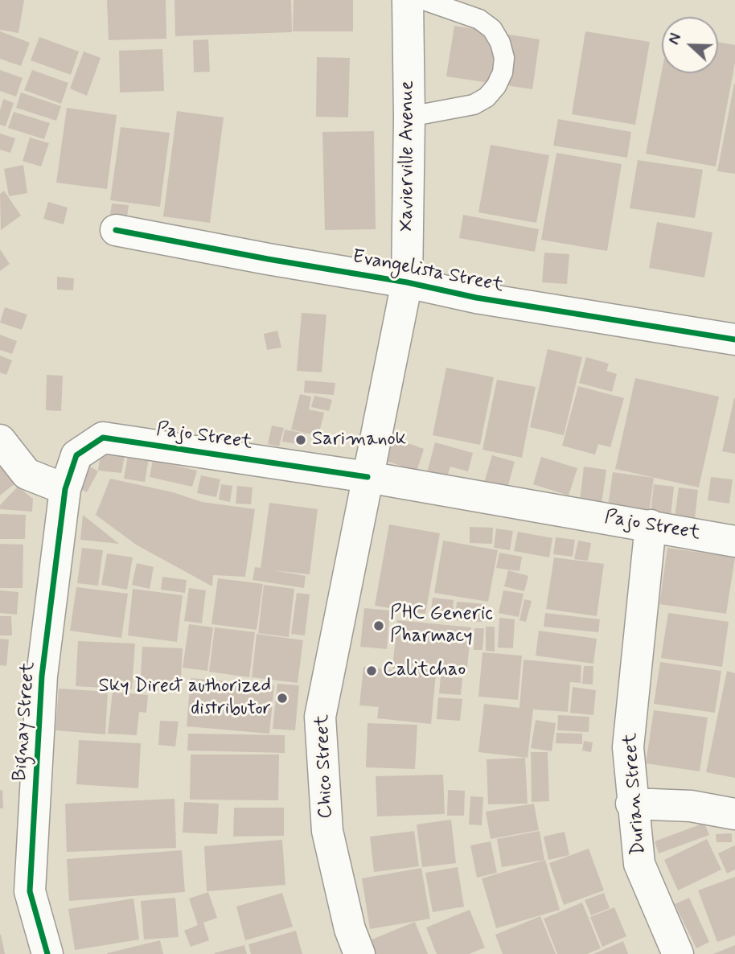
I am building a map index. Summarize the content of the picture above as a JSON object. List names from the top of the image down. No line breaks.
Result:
{"streets":{"street":["Xavierville Avenue","Evangelista Street","Pajo Street","Bignay Street","Chico Street","Durian Street"]},"crossings":[["Xavierville Avenue","Evangelista Street"],["Xavierville Avenue","Pajo Street"],["Xavierville Avenue","Chico Street"],["Pajo Street","Bignay Street"],["Pajo Street","Chico Street"],["Pajo Street","Durian Street"]],"places":["Sarimanok","PHC Generic Pharmacy","Calitchao","Sky Direct authorized distributor"],"north":"left"}
